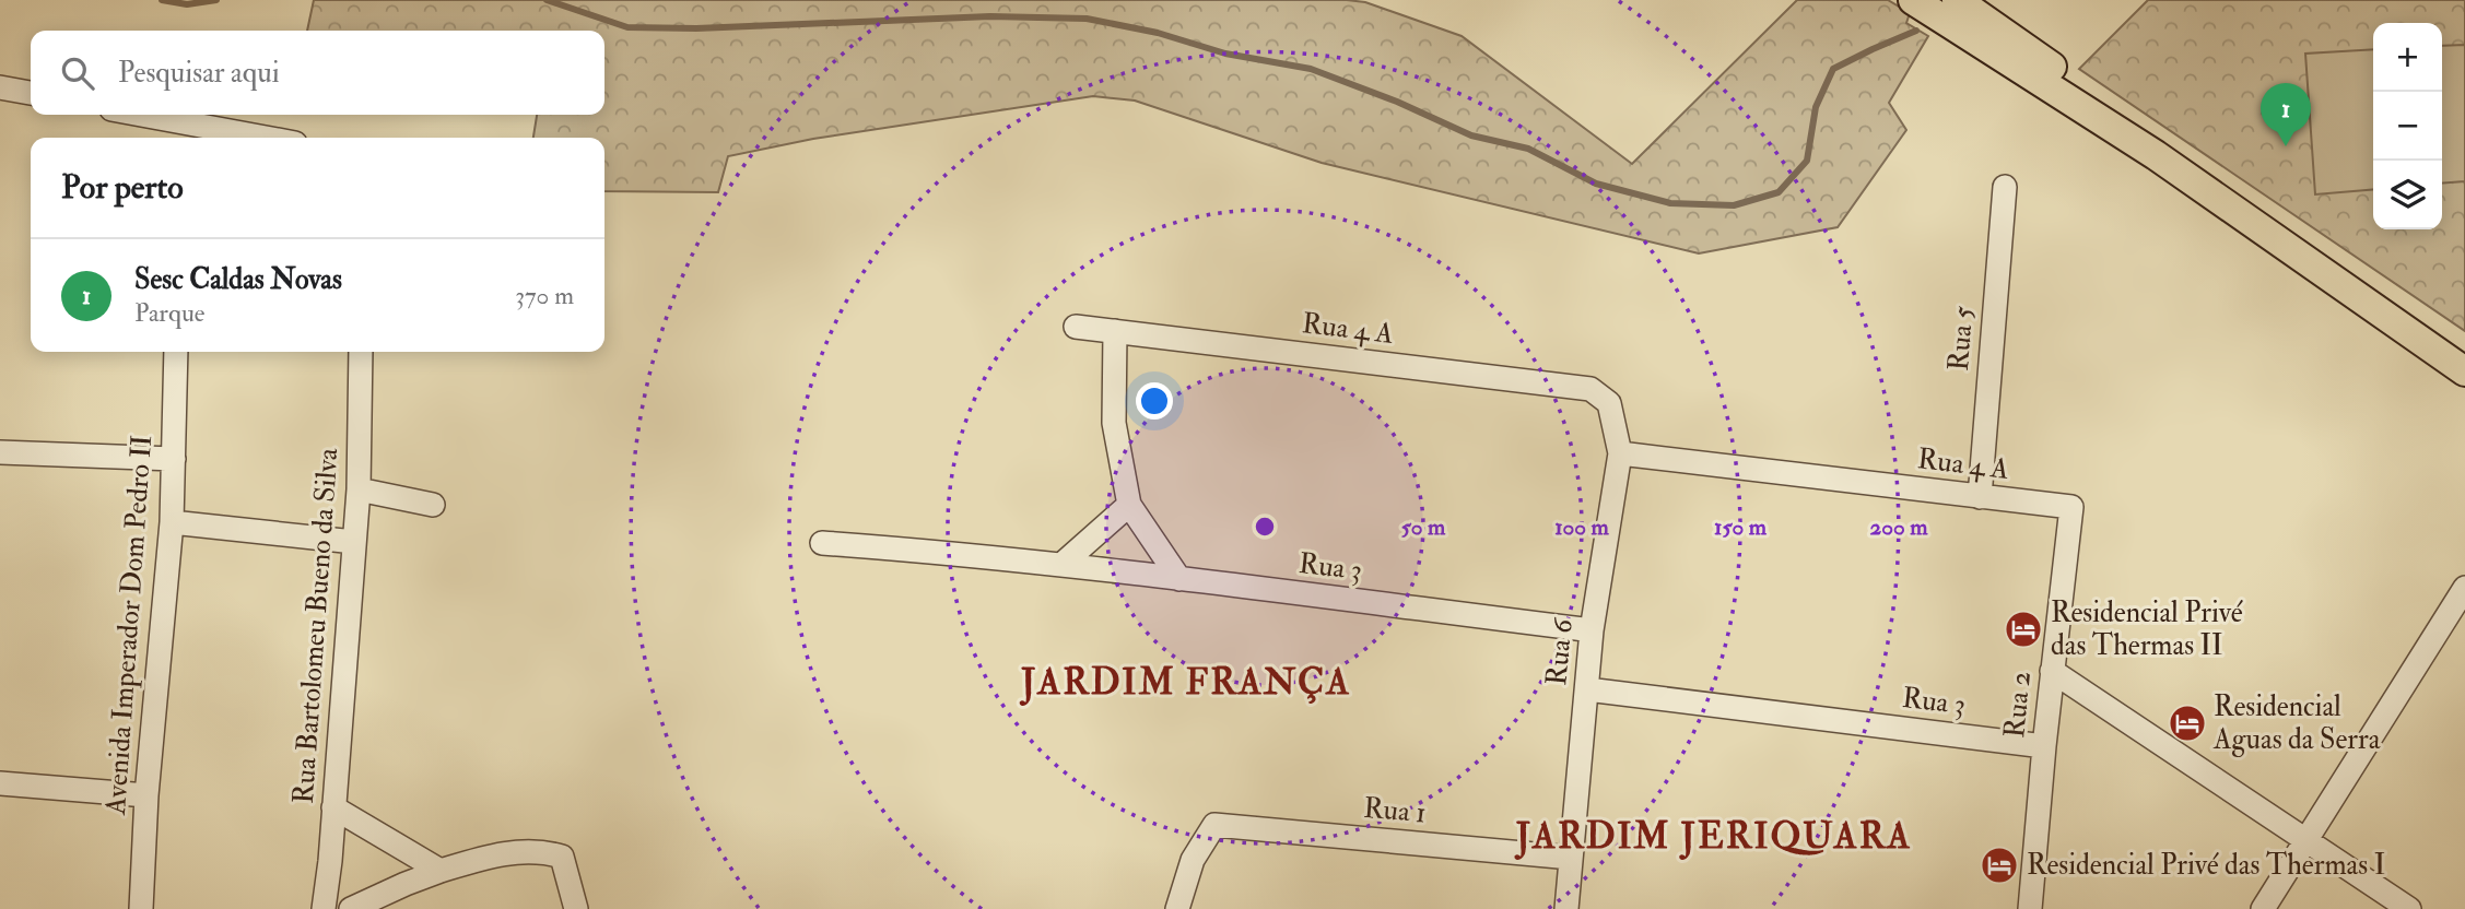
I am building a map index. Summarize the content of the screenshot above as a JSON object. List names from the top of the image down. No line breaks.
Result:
{"streets":{"street":["Rua 4 A","Rua 5","Rua 3","Avenida Imperador Dom Pedro II","Rua Bartolomeu Bueno da Silva","Rua 6","Rua 2","Rua 1"]},"crossings":[["Rua 4 A","Rua 5"],["Rua 4 A","Rua 6"],["Rua 4 A","Rua 2"],["Rua 3","Rua 6"],["Rua 3","Rua 2"],["Rua 6","Rua 1"]],"districts":["JARDIM FRANÇA","JARDIM JERIQUARA"],"places":{"hotel":["Residencial Privé das Thermas II","Residencial Aguas da Serra","Residencial Privé das Thermas I"]},"page":{"map_buttons":["+","−"],"search":"Pesquisar aqui","pins":"1","heading":"Por perto","list":[{"mark":"1","name":"Sesc Caldas Novas","note":"Parque","value":"370 m"}]},"rings":["50 m","100 m","150 m","200 m"]}
